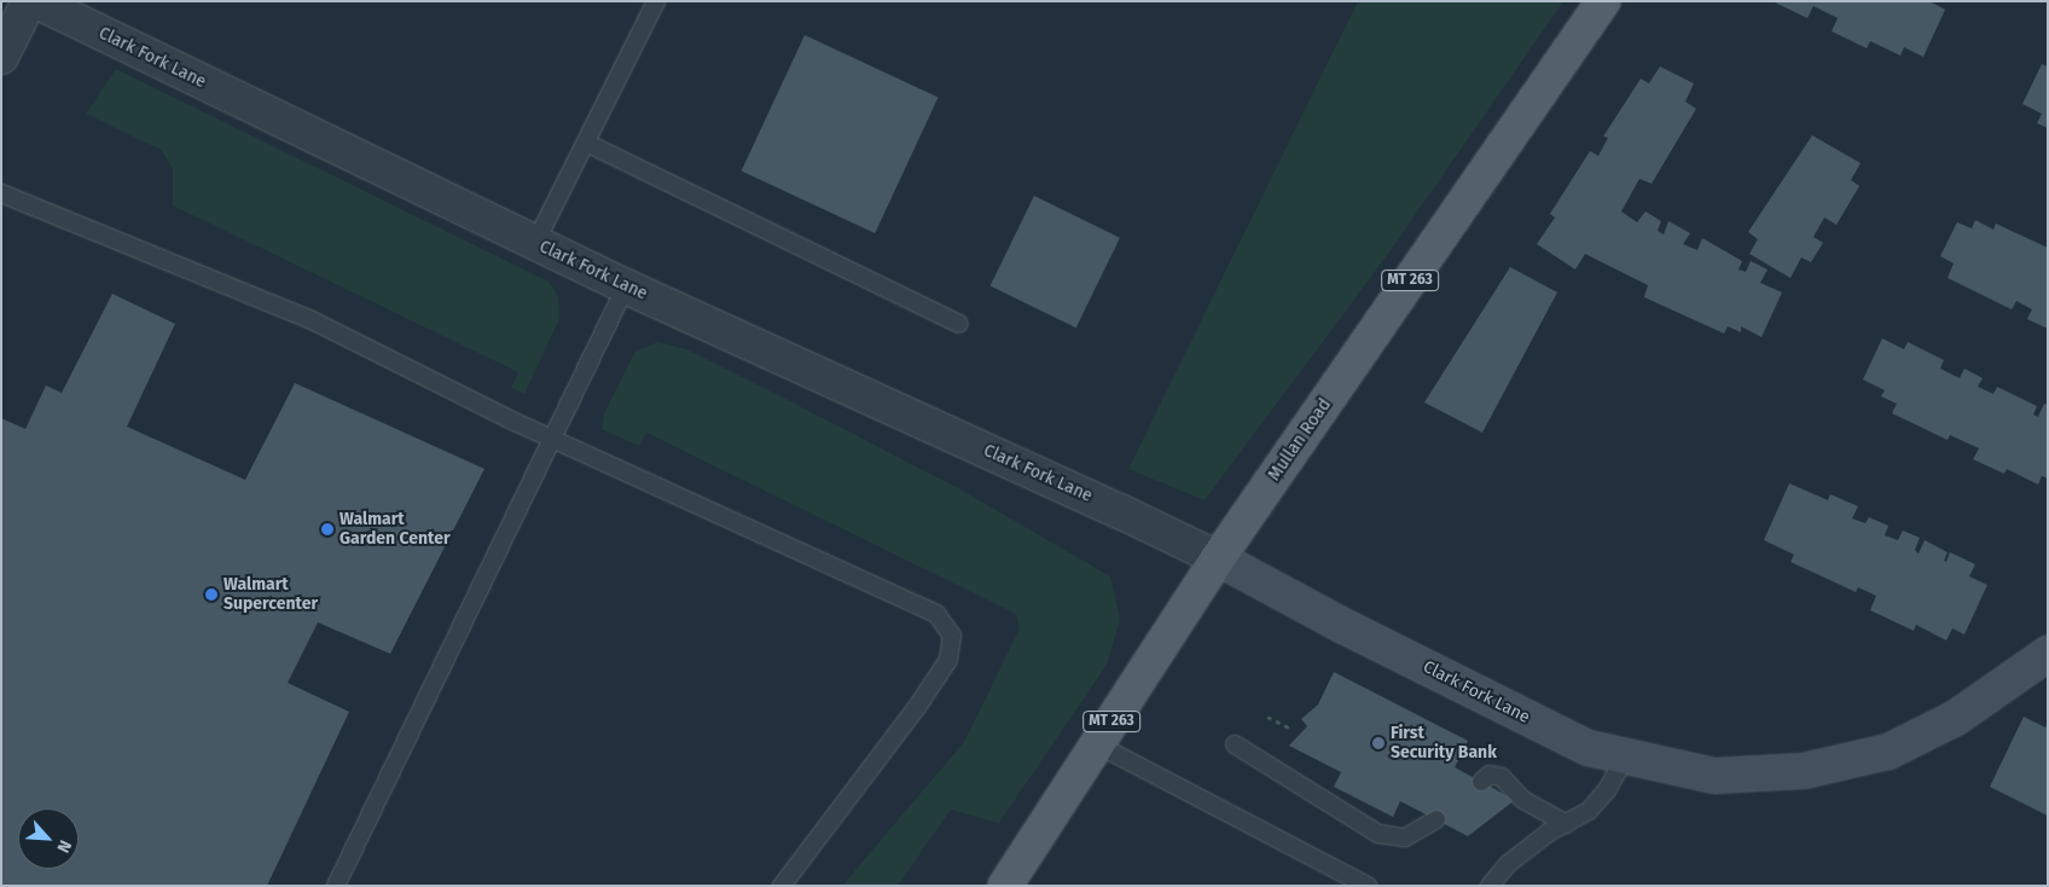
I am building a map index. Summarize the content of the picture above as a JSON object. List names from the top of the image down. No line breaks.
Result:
{"streets":{"main road":["MT 263","Mullan Road"],"street":["Clark Fork Lane"]},"crossings":[["Clark Fork Lane","Mullan Road"]],"places":["Walmart Garden Center","Walmart Supercenter","First Security Bank"],"north":"bottom right"}
